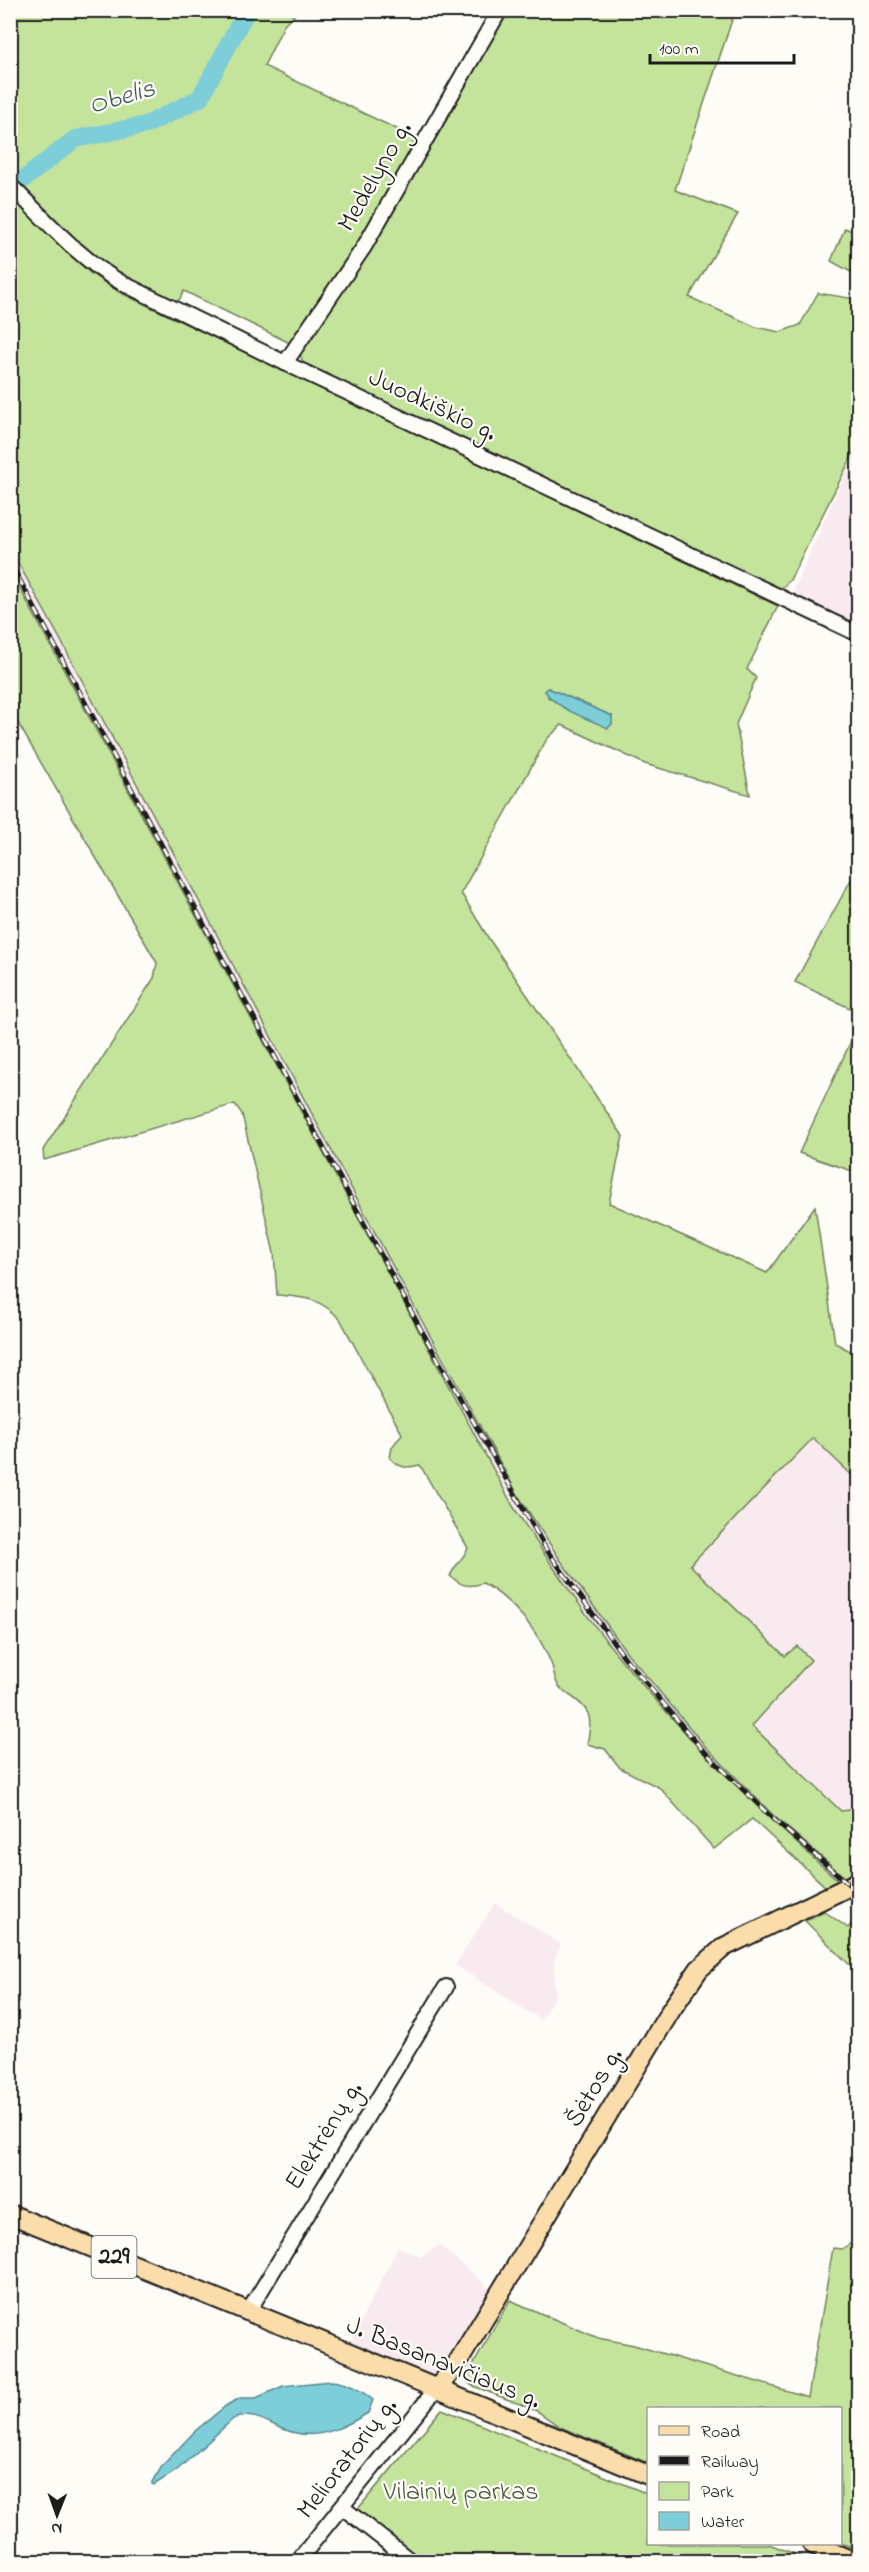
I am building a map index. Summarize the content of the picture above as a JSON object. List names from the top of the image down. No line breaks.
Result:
{"streets":{"main road":["Šėtos g.","229","J. Basanavičiaus g."],"street":["Medelyno g.","Juodkiškio g.","Elektrėnų g.","Melioratorių g."]},"crossings":[["Medelyno g.","Juodkiškio g."],["Šėtos g.","J. Basanavičiaus g."],["Šėtos g.","Melioratorių g."],["Elektrėnų g.","J. Basanavičiaus g."],["J. Basanavičiaus g.","Melioratorių g."]],"water":["Obelis"],"parks":["Vilainių parkas"],"legend":["Road","Railway","Park","Water"],"scale_bar":"100 m","north":"bottom"}
